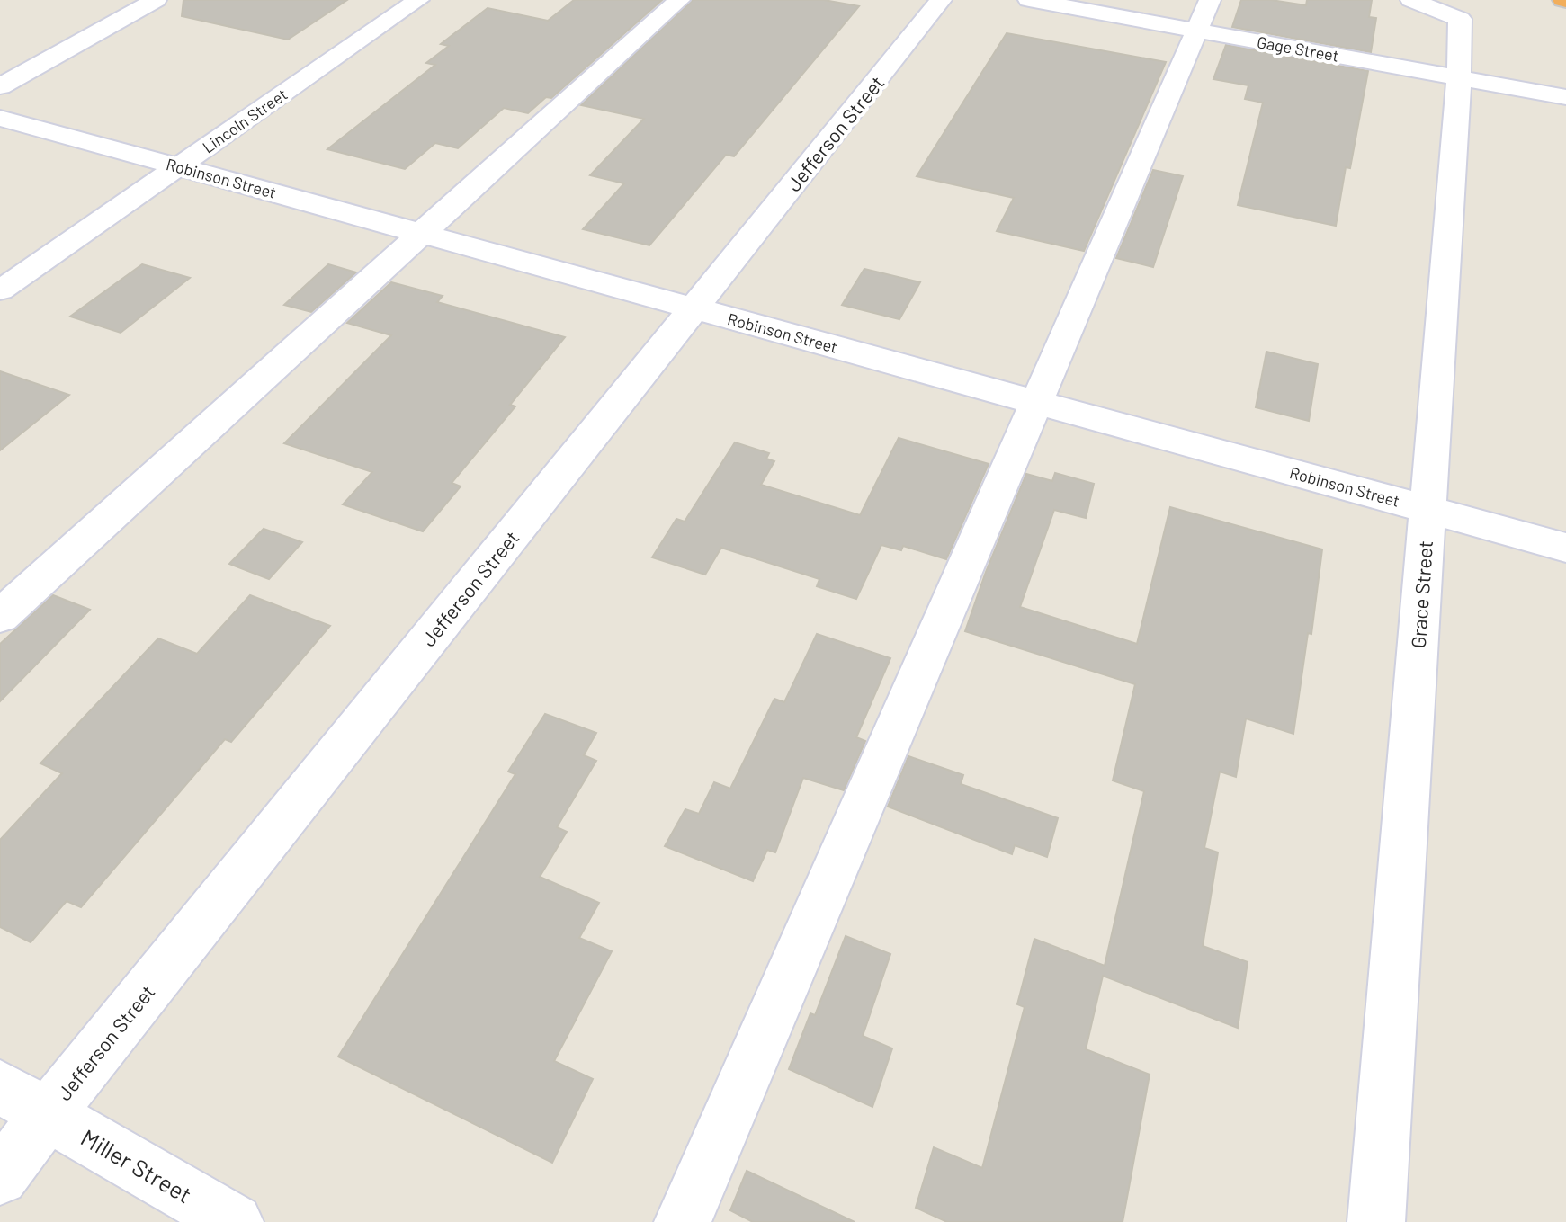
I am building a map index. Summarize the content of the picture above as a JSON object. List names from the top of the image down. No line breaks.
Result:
{"streets":{"street":["Gage Street","Lincoln Street","Jefferson Street","Robinson Street","Grace Street","Miller Street"]},"crossings":[["Gage Street","Grace Street"],["Lincoln Street","Robinson Street"],["Jefferson Street","Robinson Street"],["Jefferson Street","Miller Street"],["Robinson Street","Grace Street"]]}
